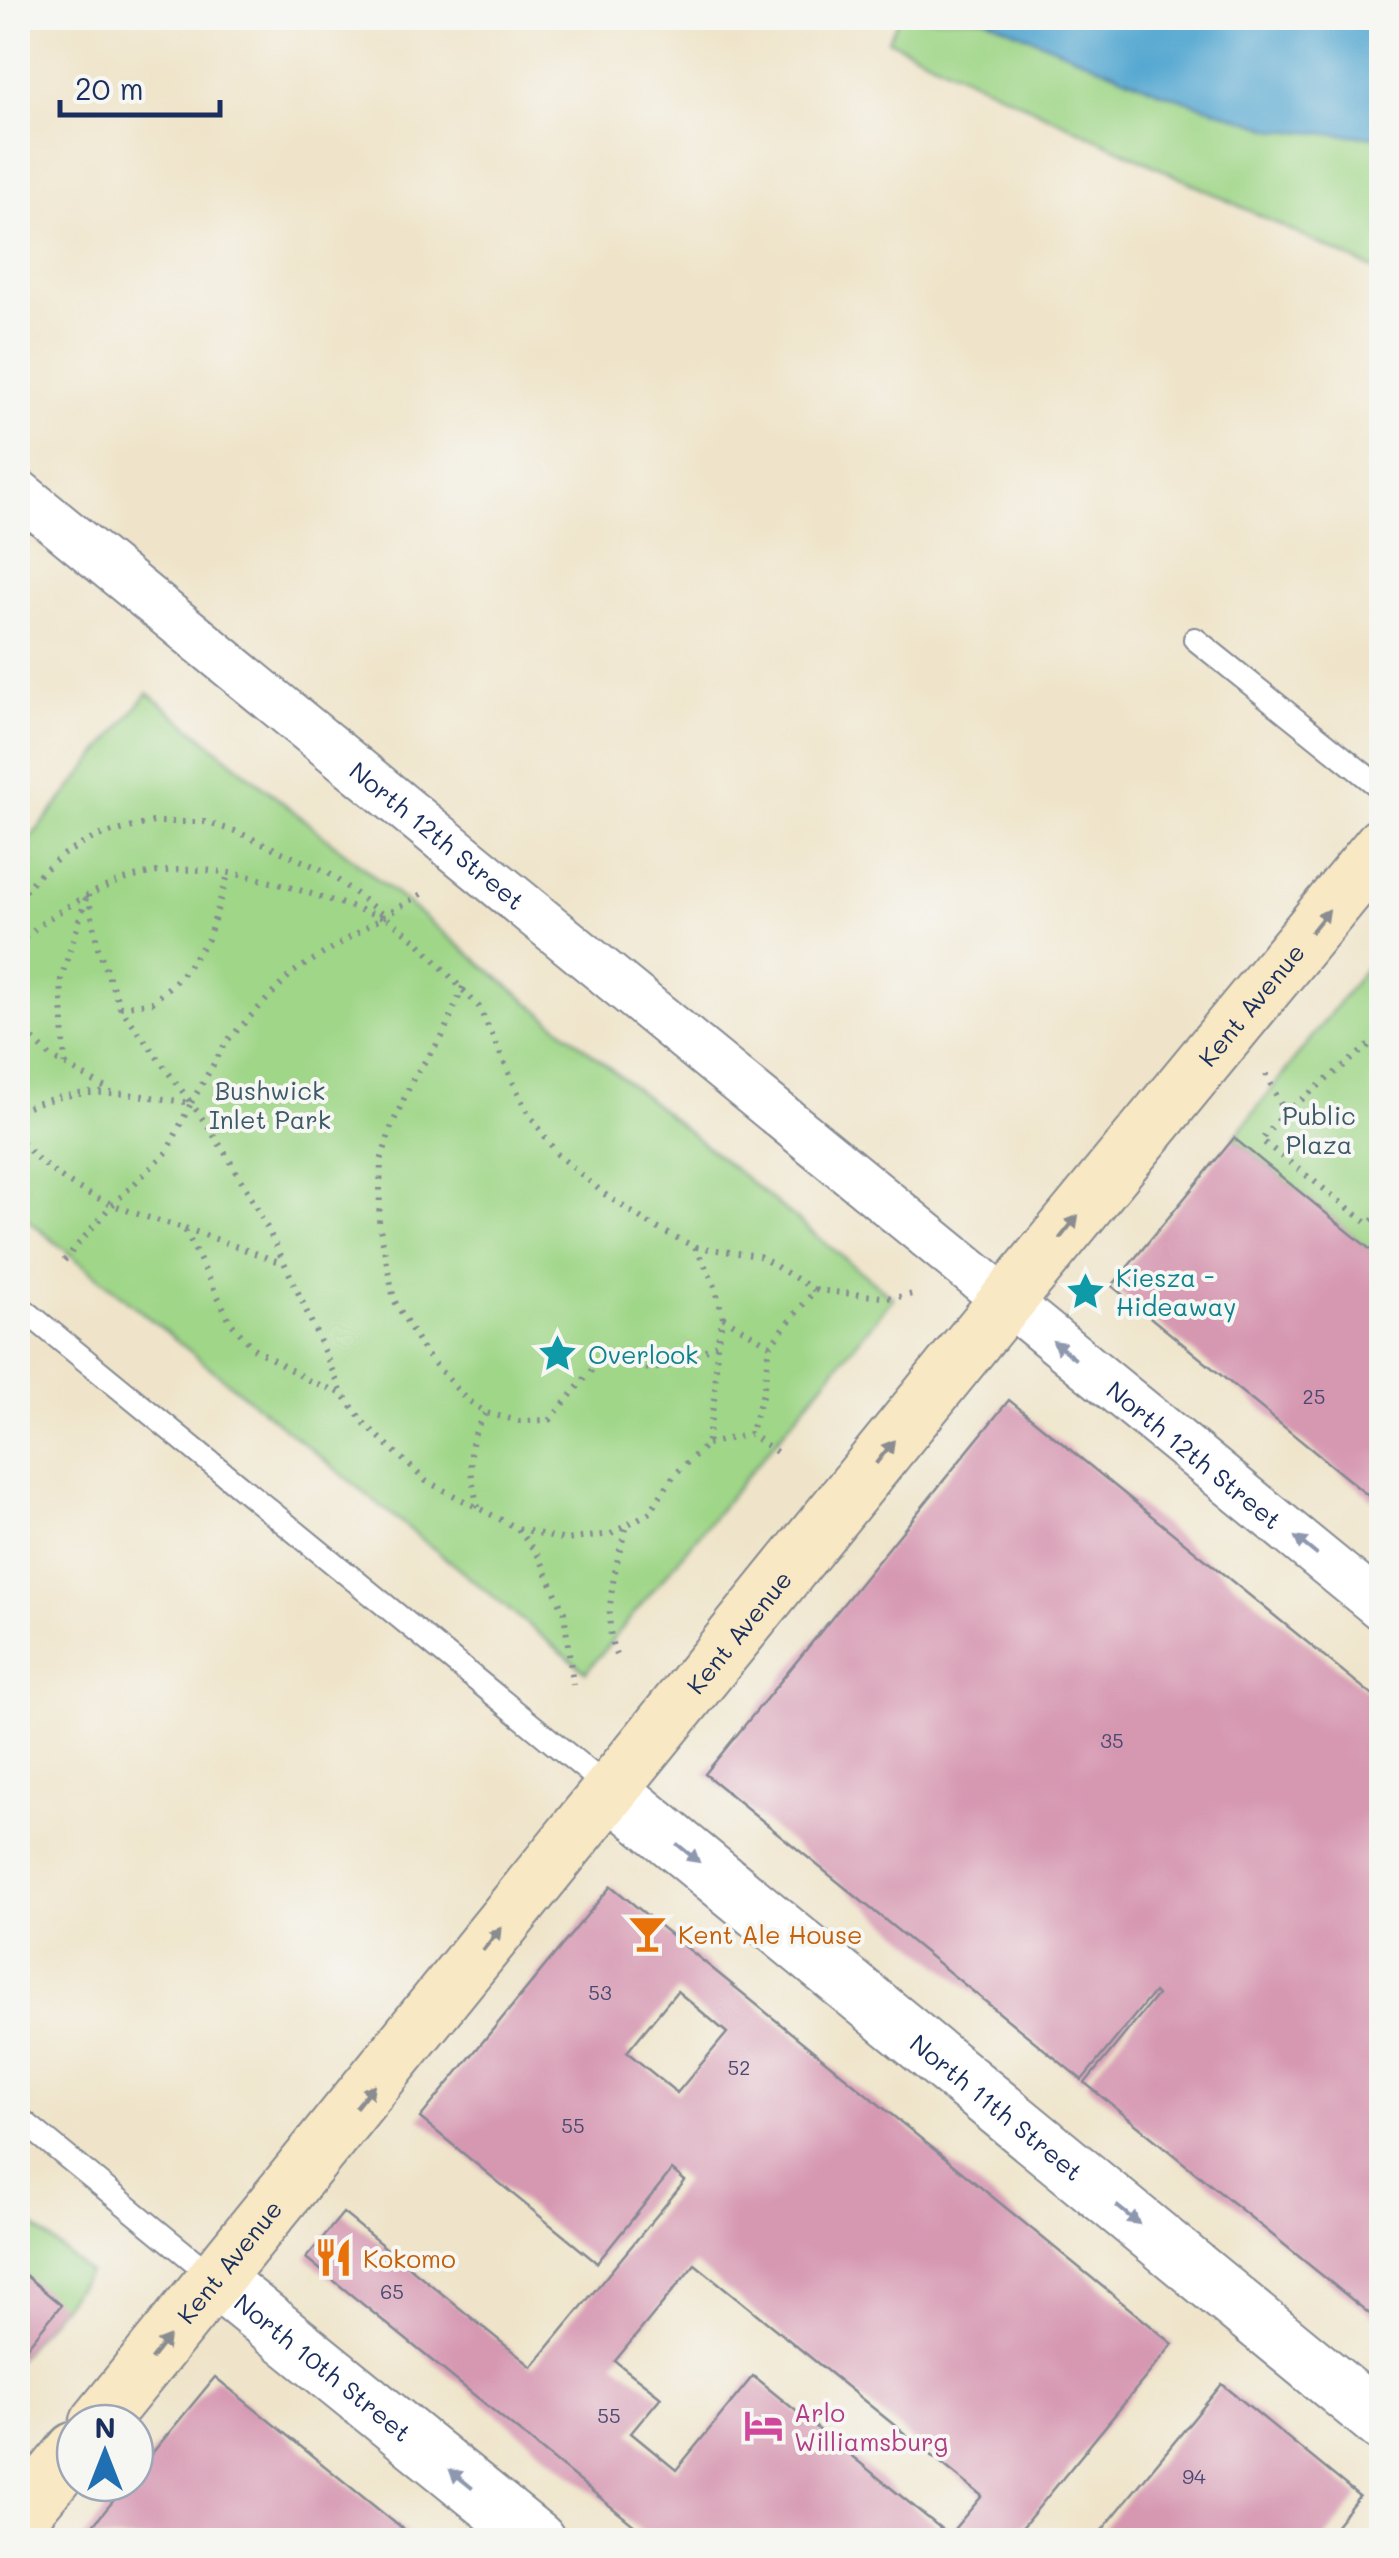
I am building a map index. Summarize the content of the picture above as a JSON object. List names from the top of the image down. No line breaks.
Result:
{"streets":{"main road":["Kent Avenue"],"street":["North 12th Street","North 11th Street","North 10th Street"]},"crossings":[["North 12th Street","Kent Avenue"],["Kent Avenue","North 11th Street"],["Kent Avenue","North 10th Street"]],"one_way":["Kent Avenue","North 11th Street","North 10th Street"],"parks":["Bushwick Inlet Park","Public Plaza"],"places":{"place":["Kiesza - Hideaway","Overlook"],"bar":["Kent Ale House"],"restaurant":["Kokomo"],"hotel":["Arlo Williamsburg"]},"house_numbers":["25","35","53","52","55","65","55","94"],"scale_bar":"20 m","north":"top"}
